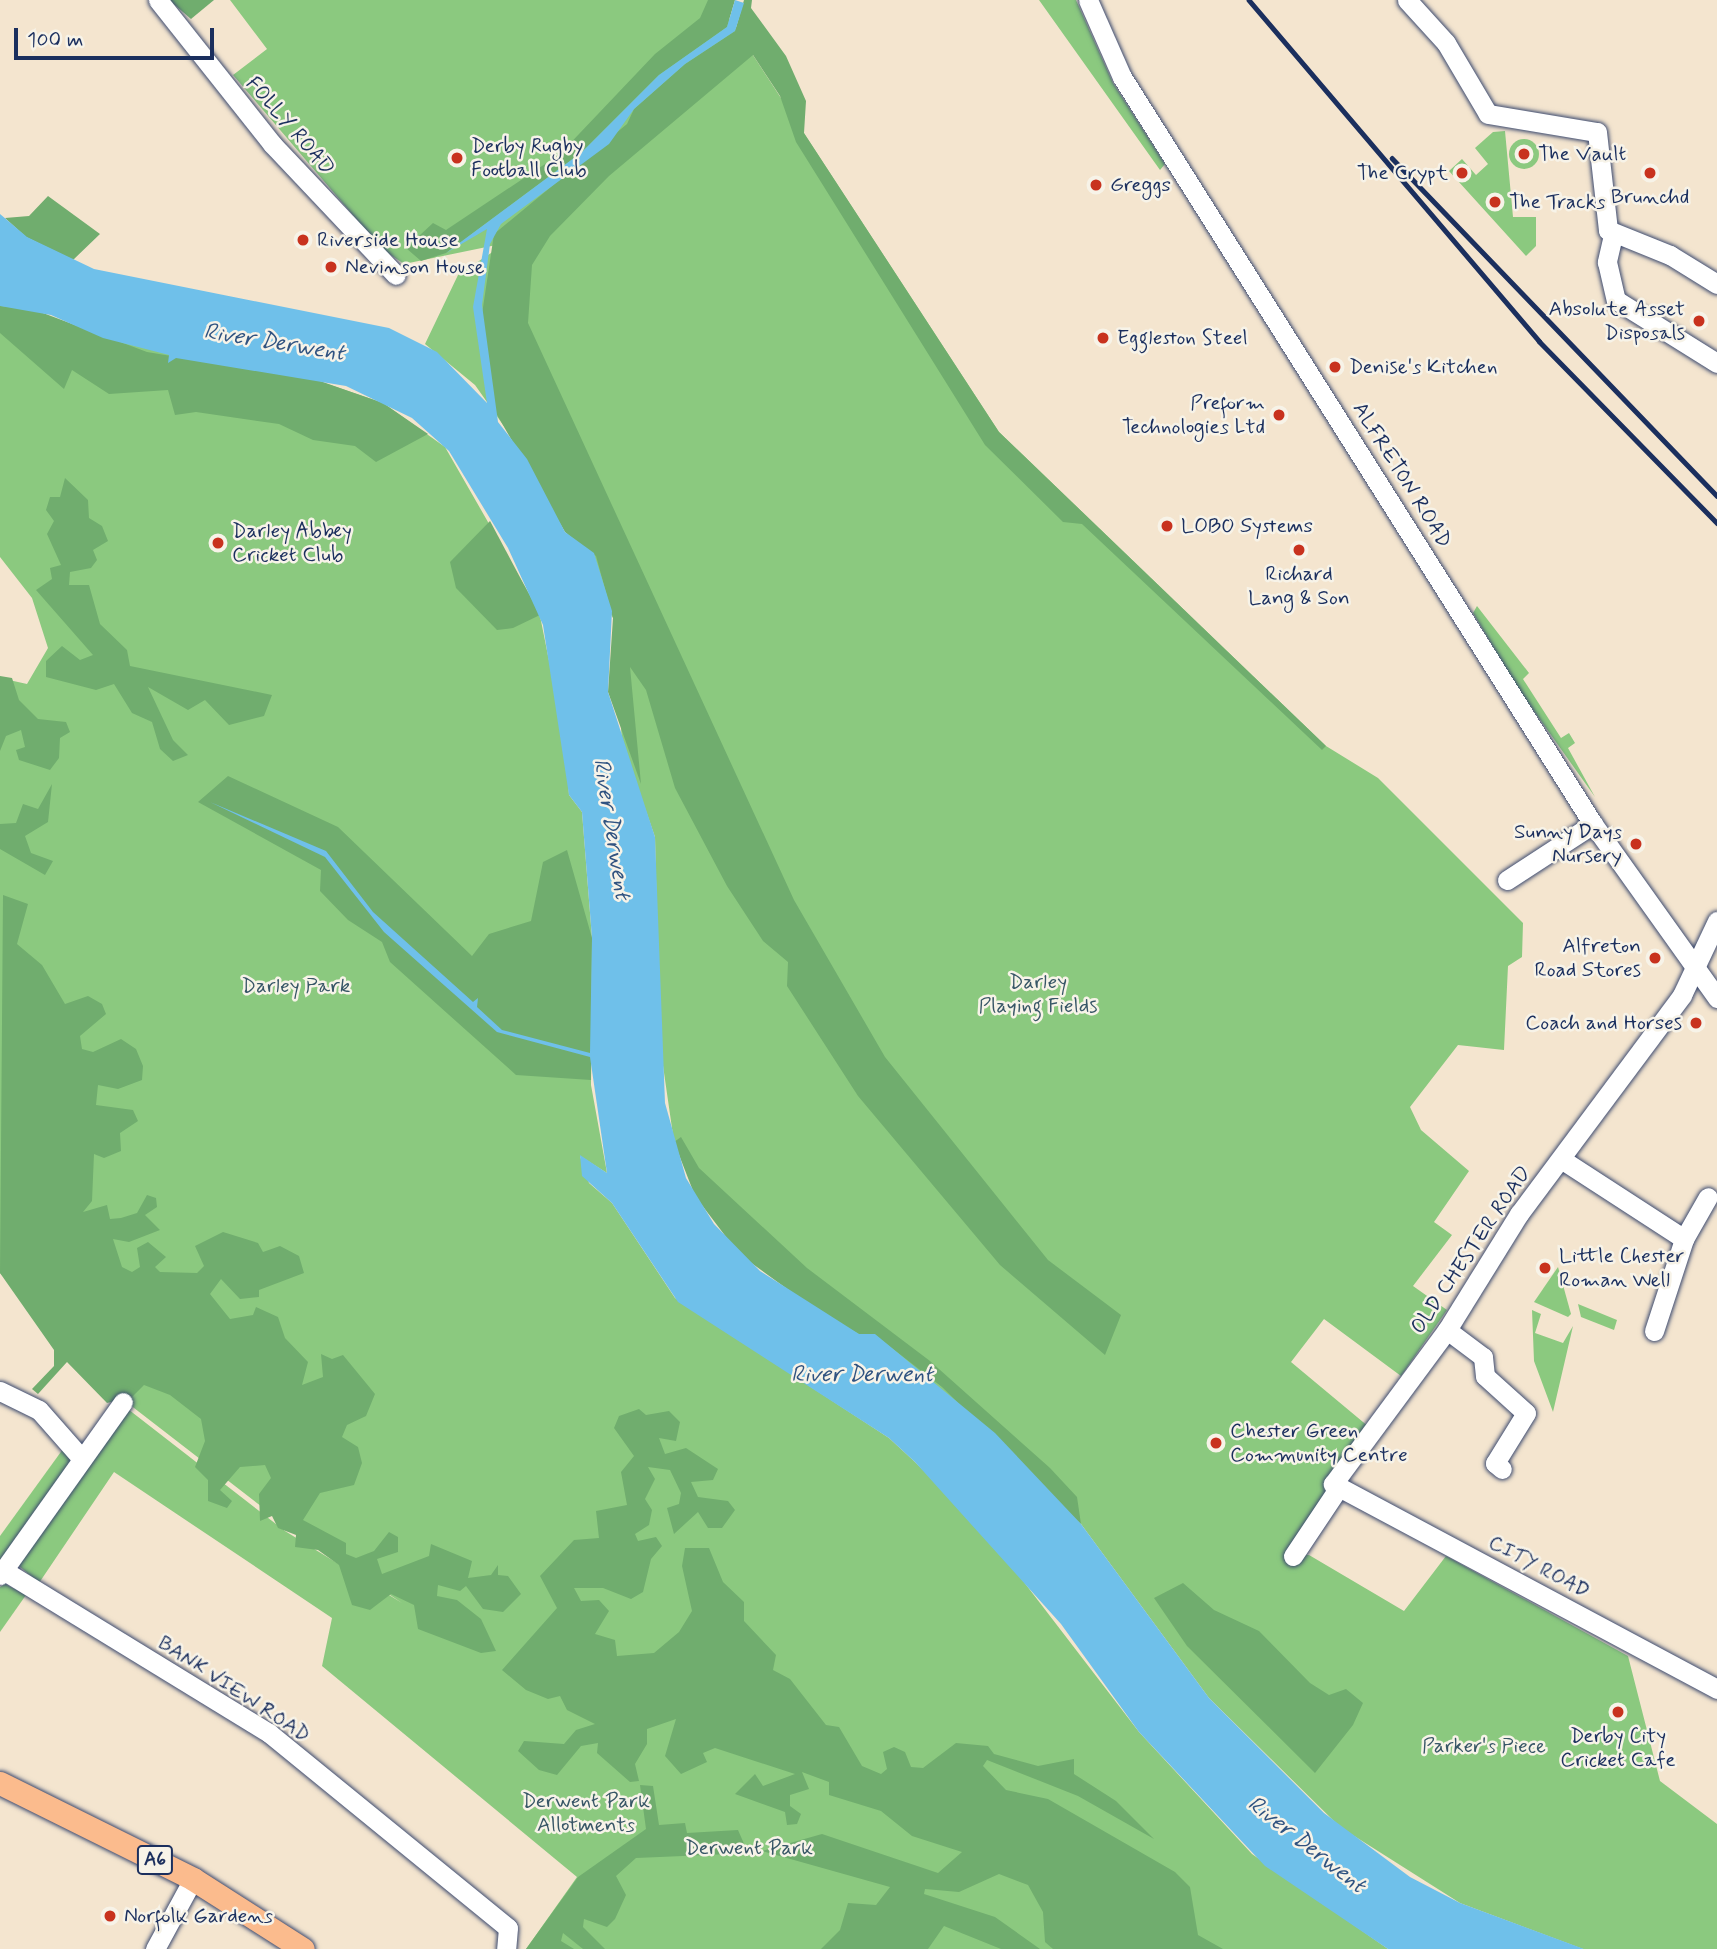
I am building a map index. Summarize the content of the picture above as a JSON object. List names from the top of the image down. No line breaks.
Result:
{"streets":{"main road":["A6"],"street":["FOLLY ROAD","ALFRETON ROAD","OLD CHESTER ROAD","CITY ROAD","BANK VIEW ROAD"]},"crossings":[["ALFRETON ROAD","OLD CHESTER ROAD"],["OLD CHESTER ROAD","CITY ROAD"]],"water":["River Derwent"],"parks":["Darley Playing Fields","Darley Park","Parker's Piece","Derwent Park Allotments","Derwent Park"],"places":["The Vault","Derby Rugby Football Club","The Crypt","Brunchd","Greggs","The Tracks","Riverside House","Nevinson House","Absolute Asset Disposals","Eggleston Steel","Denise's Kitchen","Preform Technologies Ltd","LOBO Systems","Darley Abbey Cricket Club","Richard Lang & Son","Sunny Days Nursery","Alfreton Road Stores","Coach and Horses","Little Chester Roman Well","Chester Green Community Centre","Derby City Cricket Cafe","Norfolk Gardens"],"scale_bar":"100 m"}
